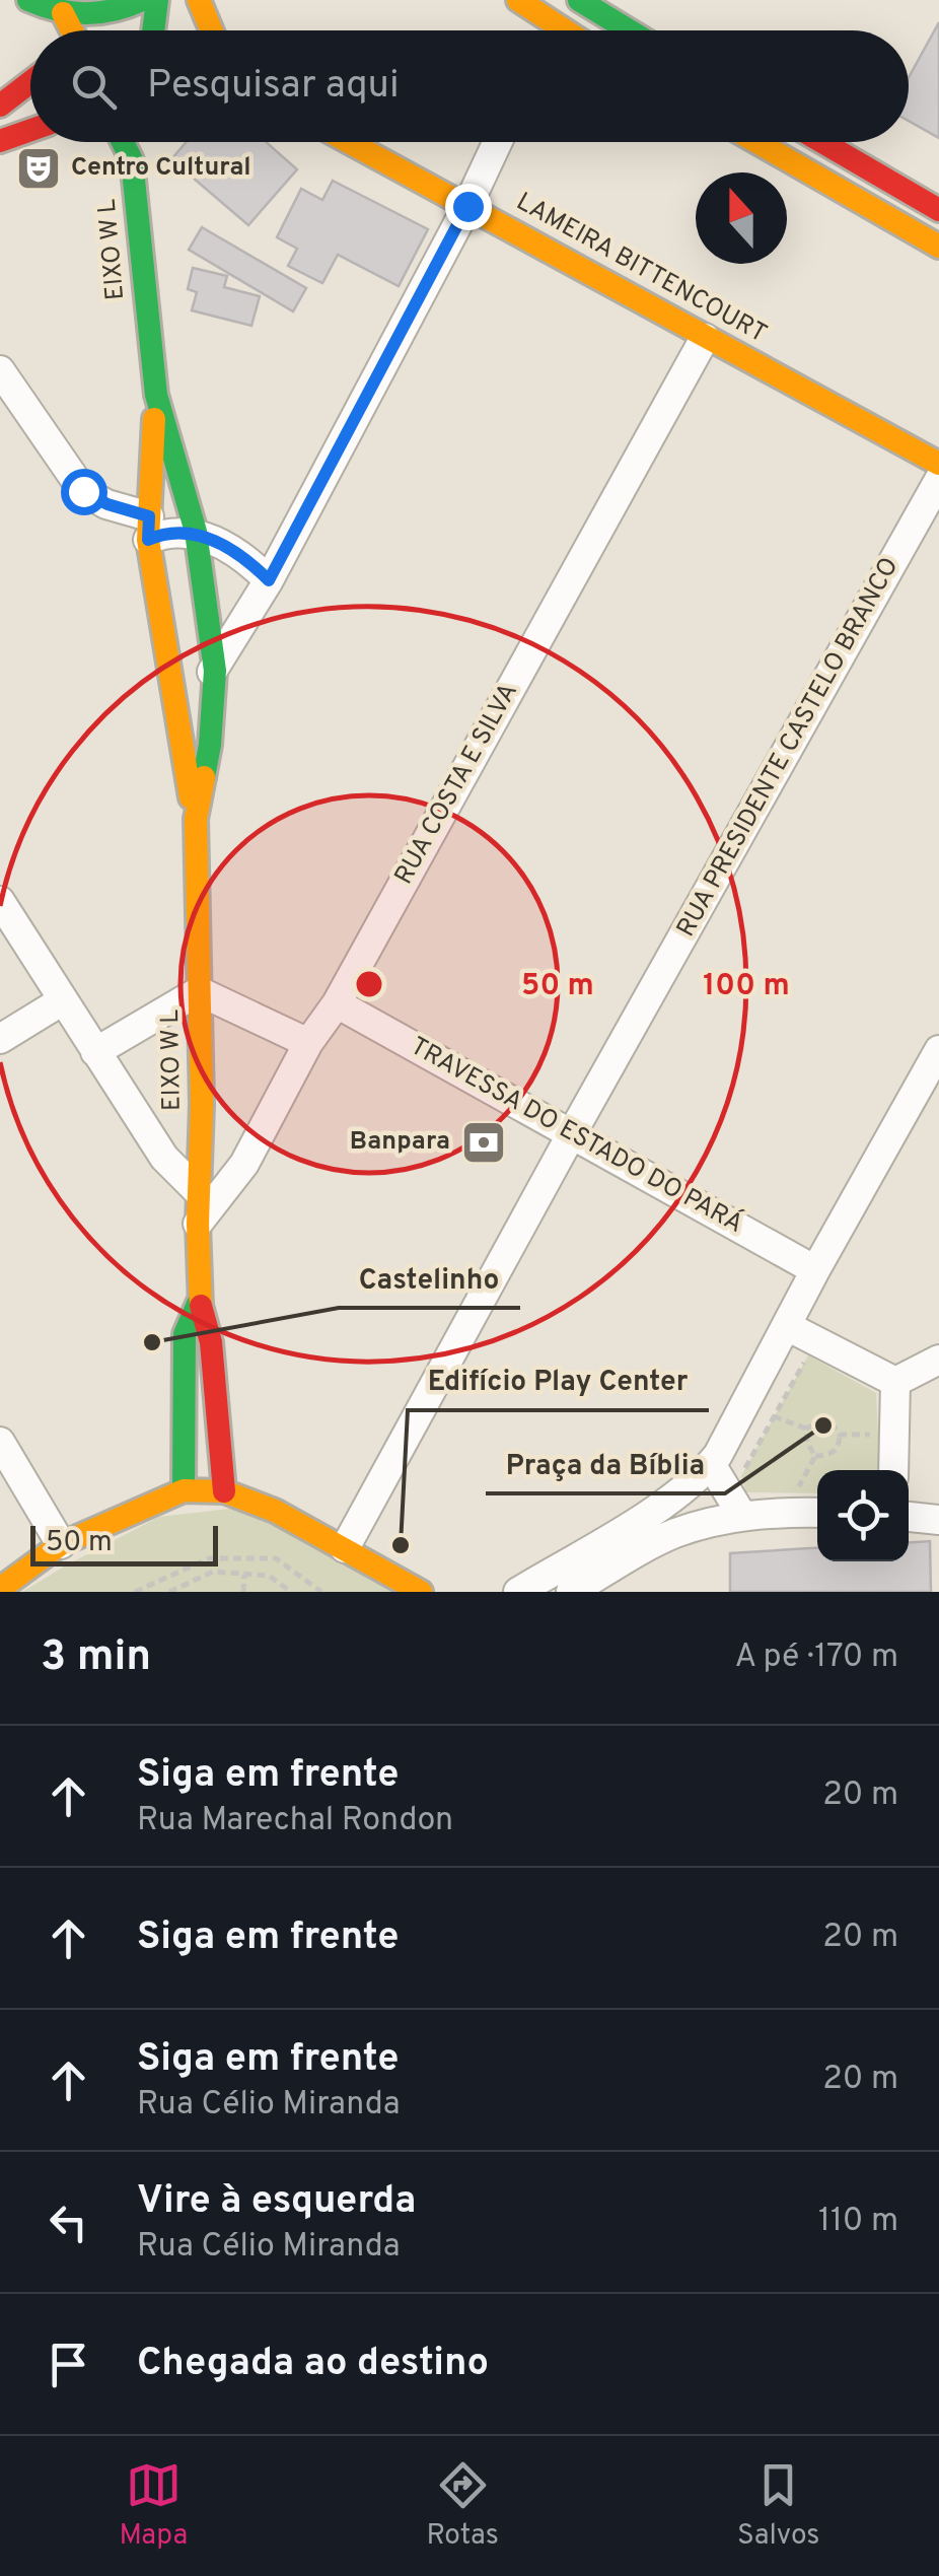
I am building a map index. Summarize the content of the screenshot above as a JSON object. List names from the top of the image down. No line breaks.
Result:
{"streets":{"street":["EIXO W L","LAMEIRA BITTENCOURT","RUA PRESIDENTE CASTELO BRANCO","RUA COSTA E SILVA","TRAVESSA DO ESTADO DO PARÁ"]},"crossings":[["EIXO W L","RUA COSTA E SILVA"],["LAMEIRA BITTENCOURT","RUA COSTA E SILVA"],["RUA PRESIDENTE CASTELO BRANCO","TRAVESSA DO ESTADO DO PARÁ"],["RUA COSTA E SILVA","TRAVESSA DO ESTADO DO PARÁ"]],"places":{"theatre":["Centro Cultural"],"bank":["Banpara"],"other":["Castelinho","Praça da Bíblia","Edifício Play Center"]},"scale_bar":"50 m","north":"top","page":{"search":"Pesquisar aqui","scale":"50 m","heading":["3 min","A pé · 170 m"],"list":[["Siga em frente","Rua Marechal Rondon","20 m"],["Siga em frente","20 m"],["Siga em frente","Rua Célio Miranda","20 m"],["Vire à esquerda","Rua Célio Miranda","110 m"],"Chegada ao destino"],"nav":["Mapa","Rotas","Salvos"]},"rings":["50 m","100 m"]}
